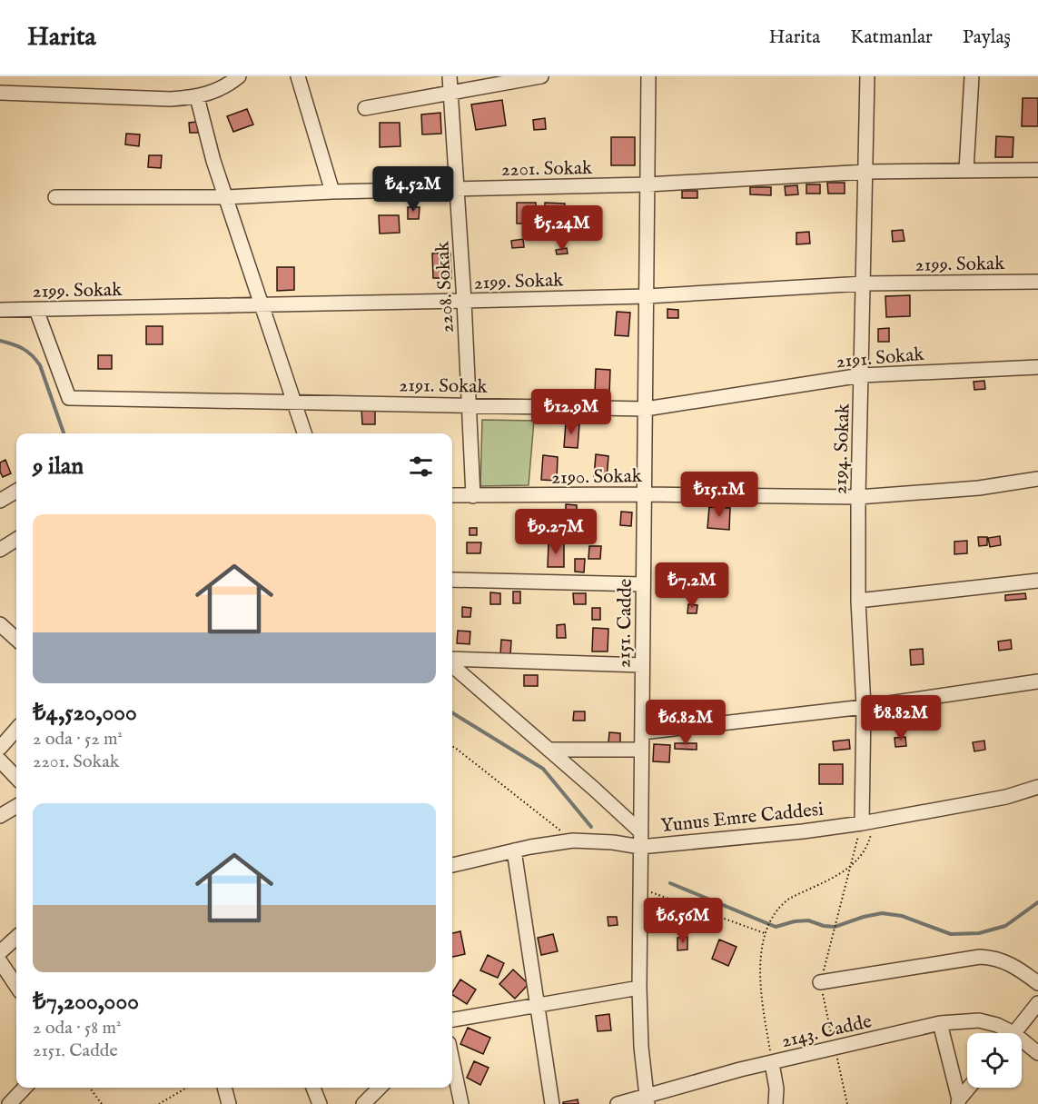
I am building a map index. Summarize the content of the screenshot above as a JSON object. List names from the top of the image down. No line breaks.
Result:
{"streets":{"street":["2201. Sokak","2199. Sokak","2208. Sokak","2191. Sokak","2194. Sokak","2190. Sokak","2151. Cadde","Yunus Emre Caddesi","2143. Cadde"]},"crossings":[["2201. Sokak","2208. Sokak"],["2201. Sokak","2194. Sokak"],["2201. Sokak","2151. Cadde"],["2199. Sokak","2208. Sokak"],["2199. Sokak","2191. Sokak"],["2199. Sokak","2194. Sokak"],["2199. Sokak","2151. Cadde"],["2208. Sokak","2191. Sokak"],["2208. Sokak","2190. Sokak"],["2191. Sokak","2194. Sokak"],["2191. Sokak","2151. Cadde"],["2194. Sokak","2190. Sokak"],["2194. Sokak","Yunus Emre Caddesi"],["2190. Sokak","2151. Cadde"],["2151. Cadde","Yunus Emre Caddesi"],["2151. Cadde","2143. Cadde"]],"page":{"header":"Harita","nav":["Harita","Katmanlar","Paylaş"],"price":["₺4.52M","₺5.24M","₺12.9M","₺15.1M","₺9.27M","₺7.2M","₺8.82M","₺6.82M","₺6.56M"],"heading":"9 ilan","list":[{"name":"₺4,520,000","note":"2 oda · 52 m² · 2201. Sokak"},{"name":"₺7,200,000","note":"2 oda · 58 m² · 2151. Cadde"}]}}
